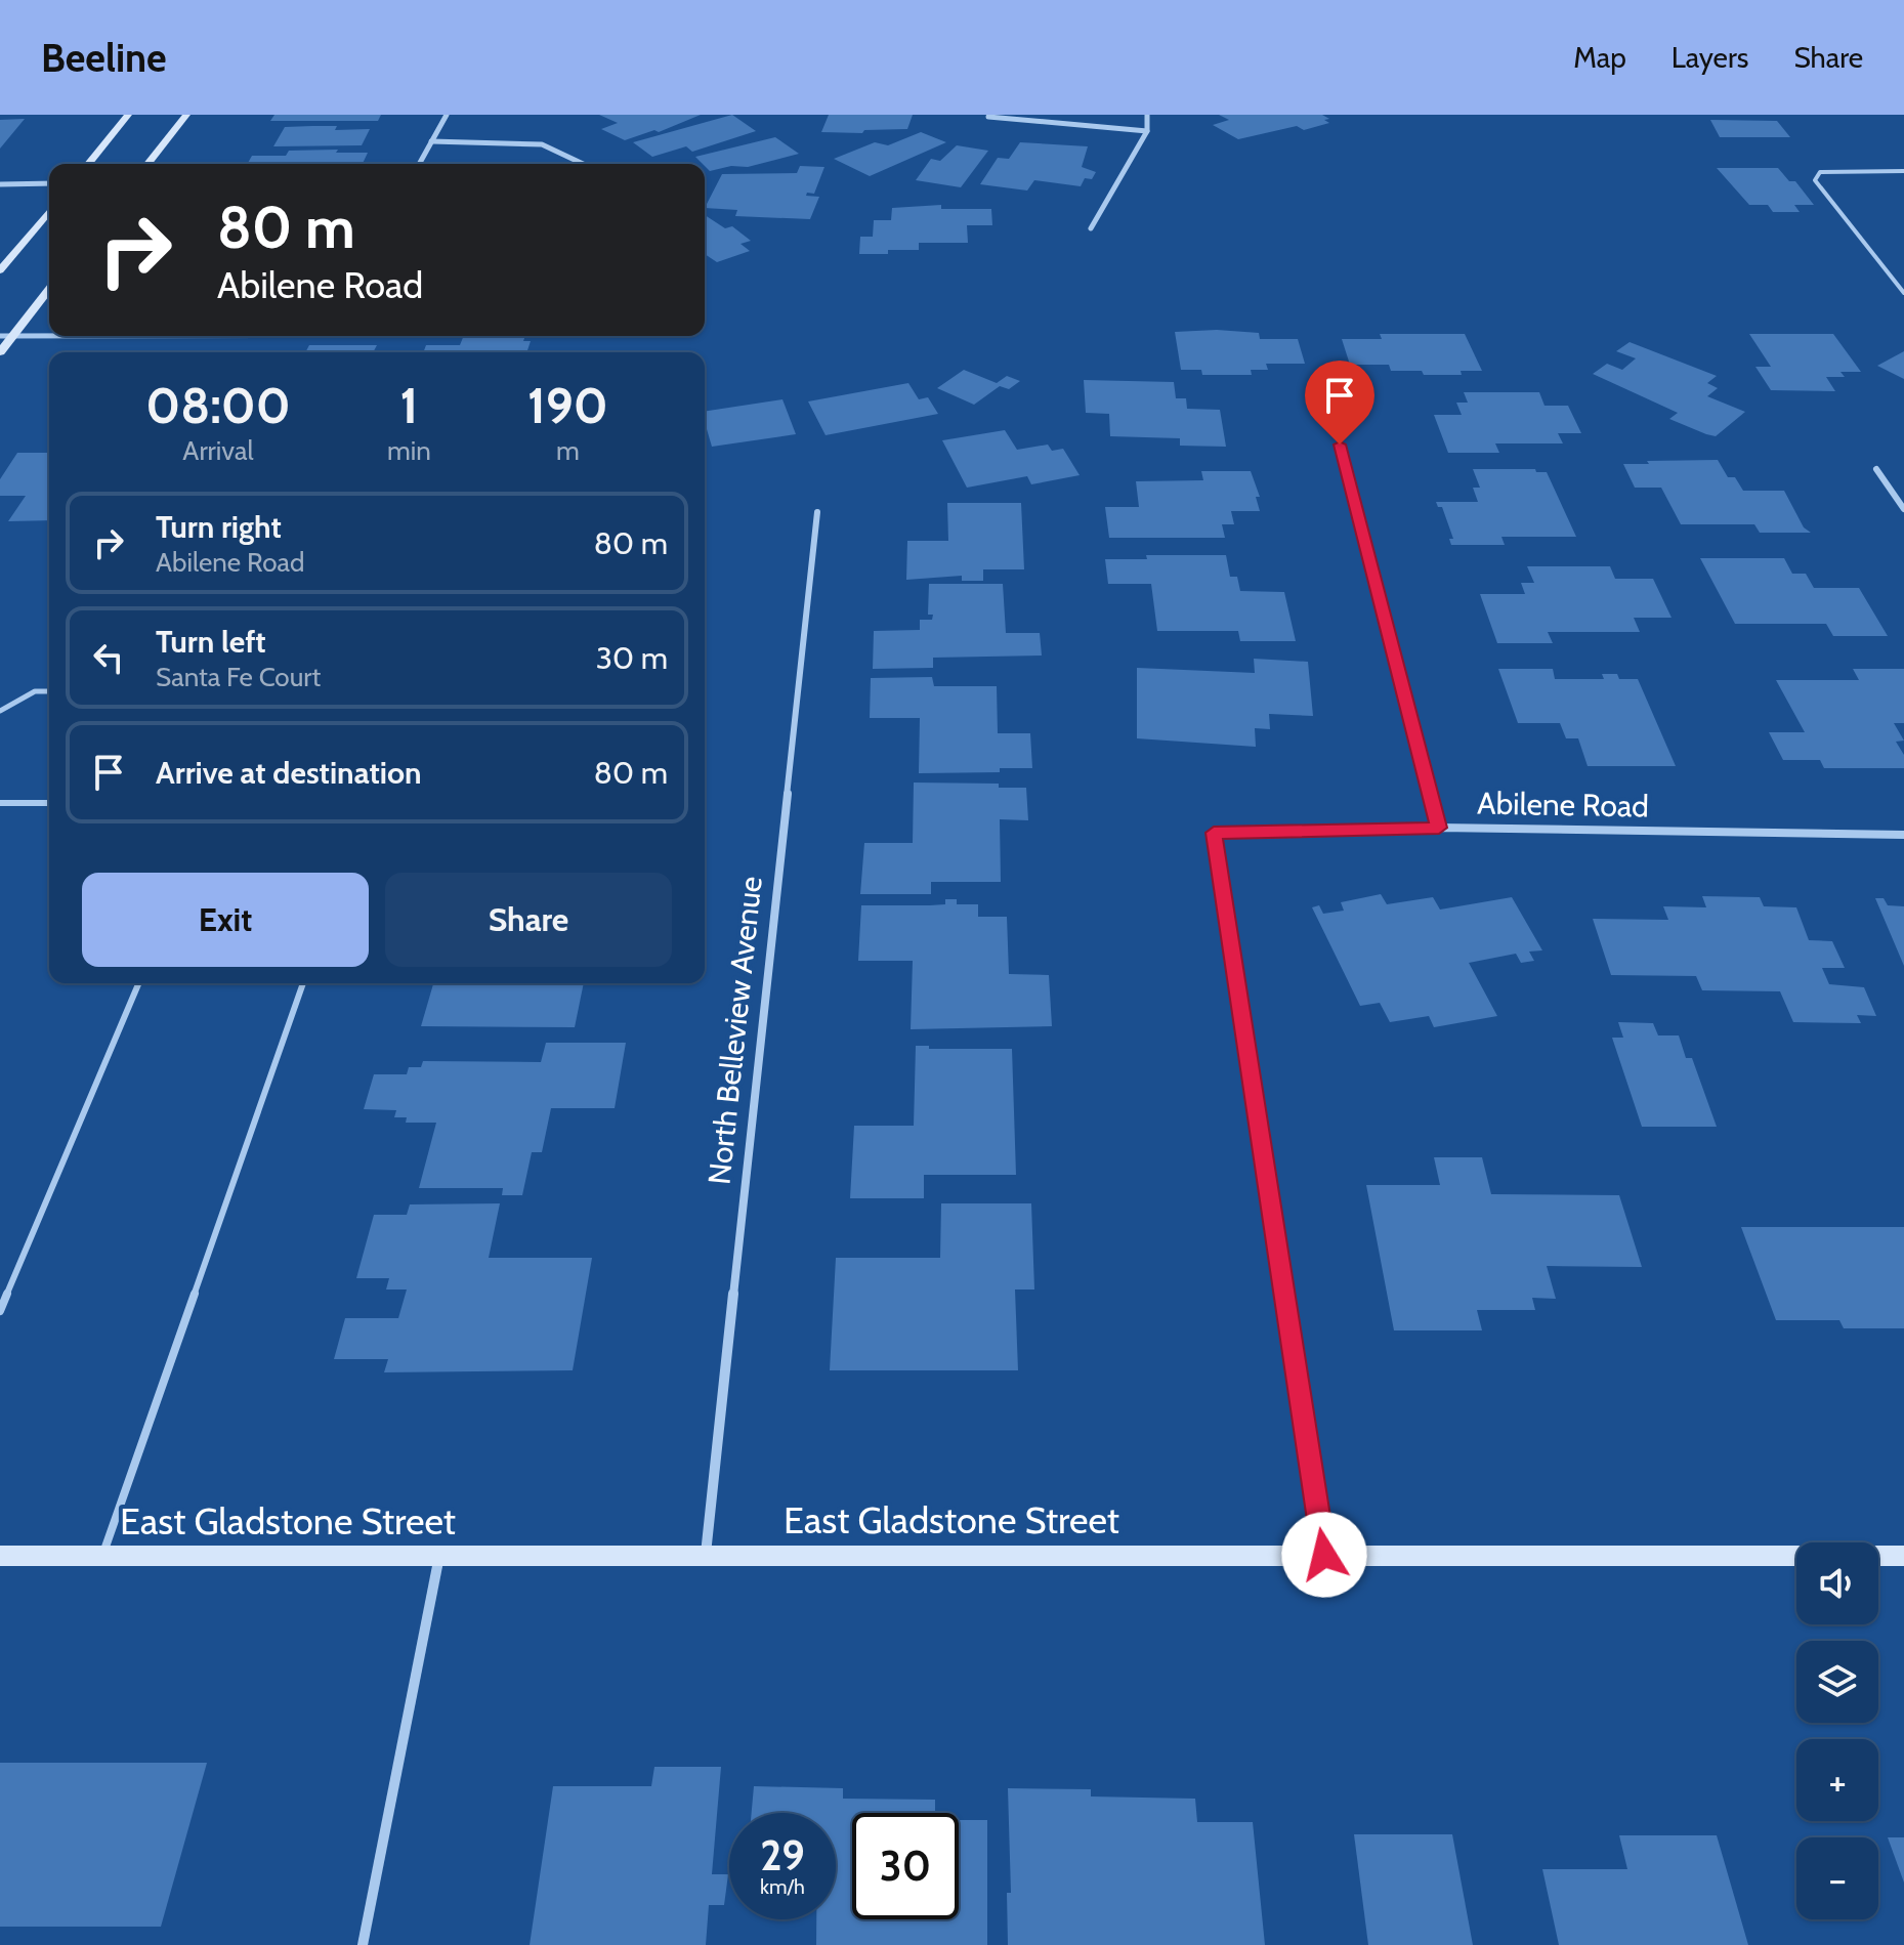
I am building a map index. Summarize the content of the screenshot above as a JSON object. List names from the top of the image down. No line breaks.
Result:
{"streets":{"street":["Abilene Road","North Belleview Avenue","East Gladstone Street"]},"crossings":[["Abilene Road","East Gladstone Street"],["North Belleview Avenue","East Gladstone Street"]],"page":{"header":"Beeline","nav":["Map","Layers","Share"],"turn":["80 m","Abilene Road"],"eta":["08:00","Arrival","1","min","190","m"],"list":[{"name":"Turn right","note":"Abilene Road","value":"80 m"},{"name":"Turn left","note":"Santa Fe Court","value":"30 m"},{"name":"Arrive at destination","value":"80 m"}],"buttons":["Exit","Share"],"map_buttons":["+","−"],"speed":"29 km/h","limit":"30"}}
